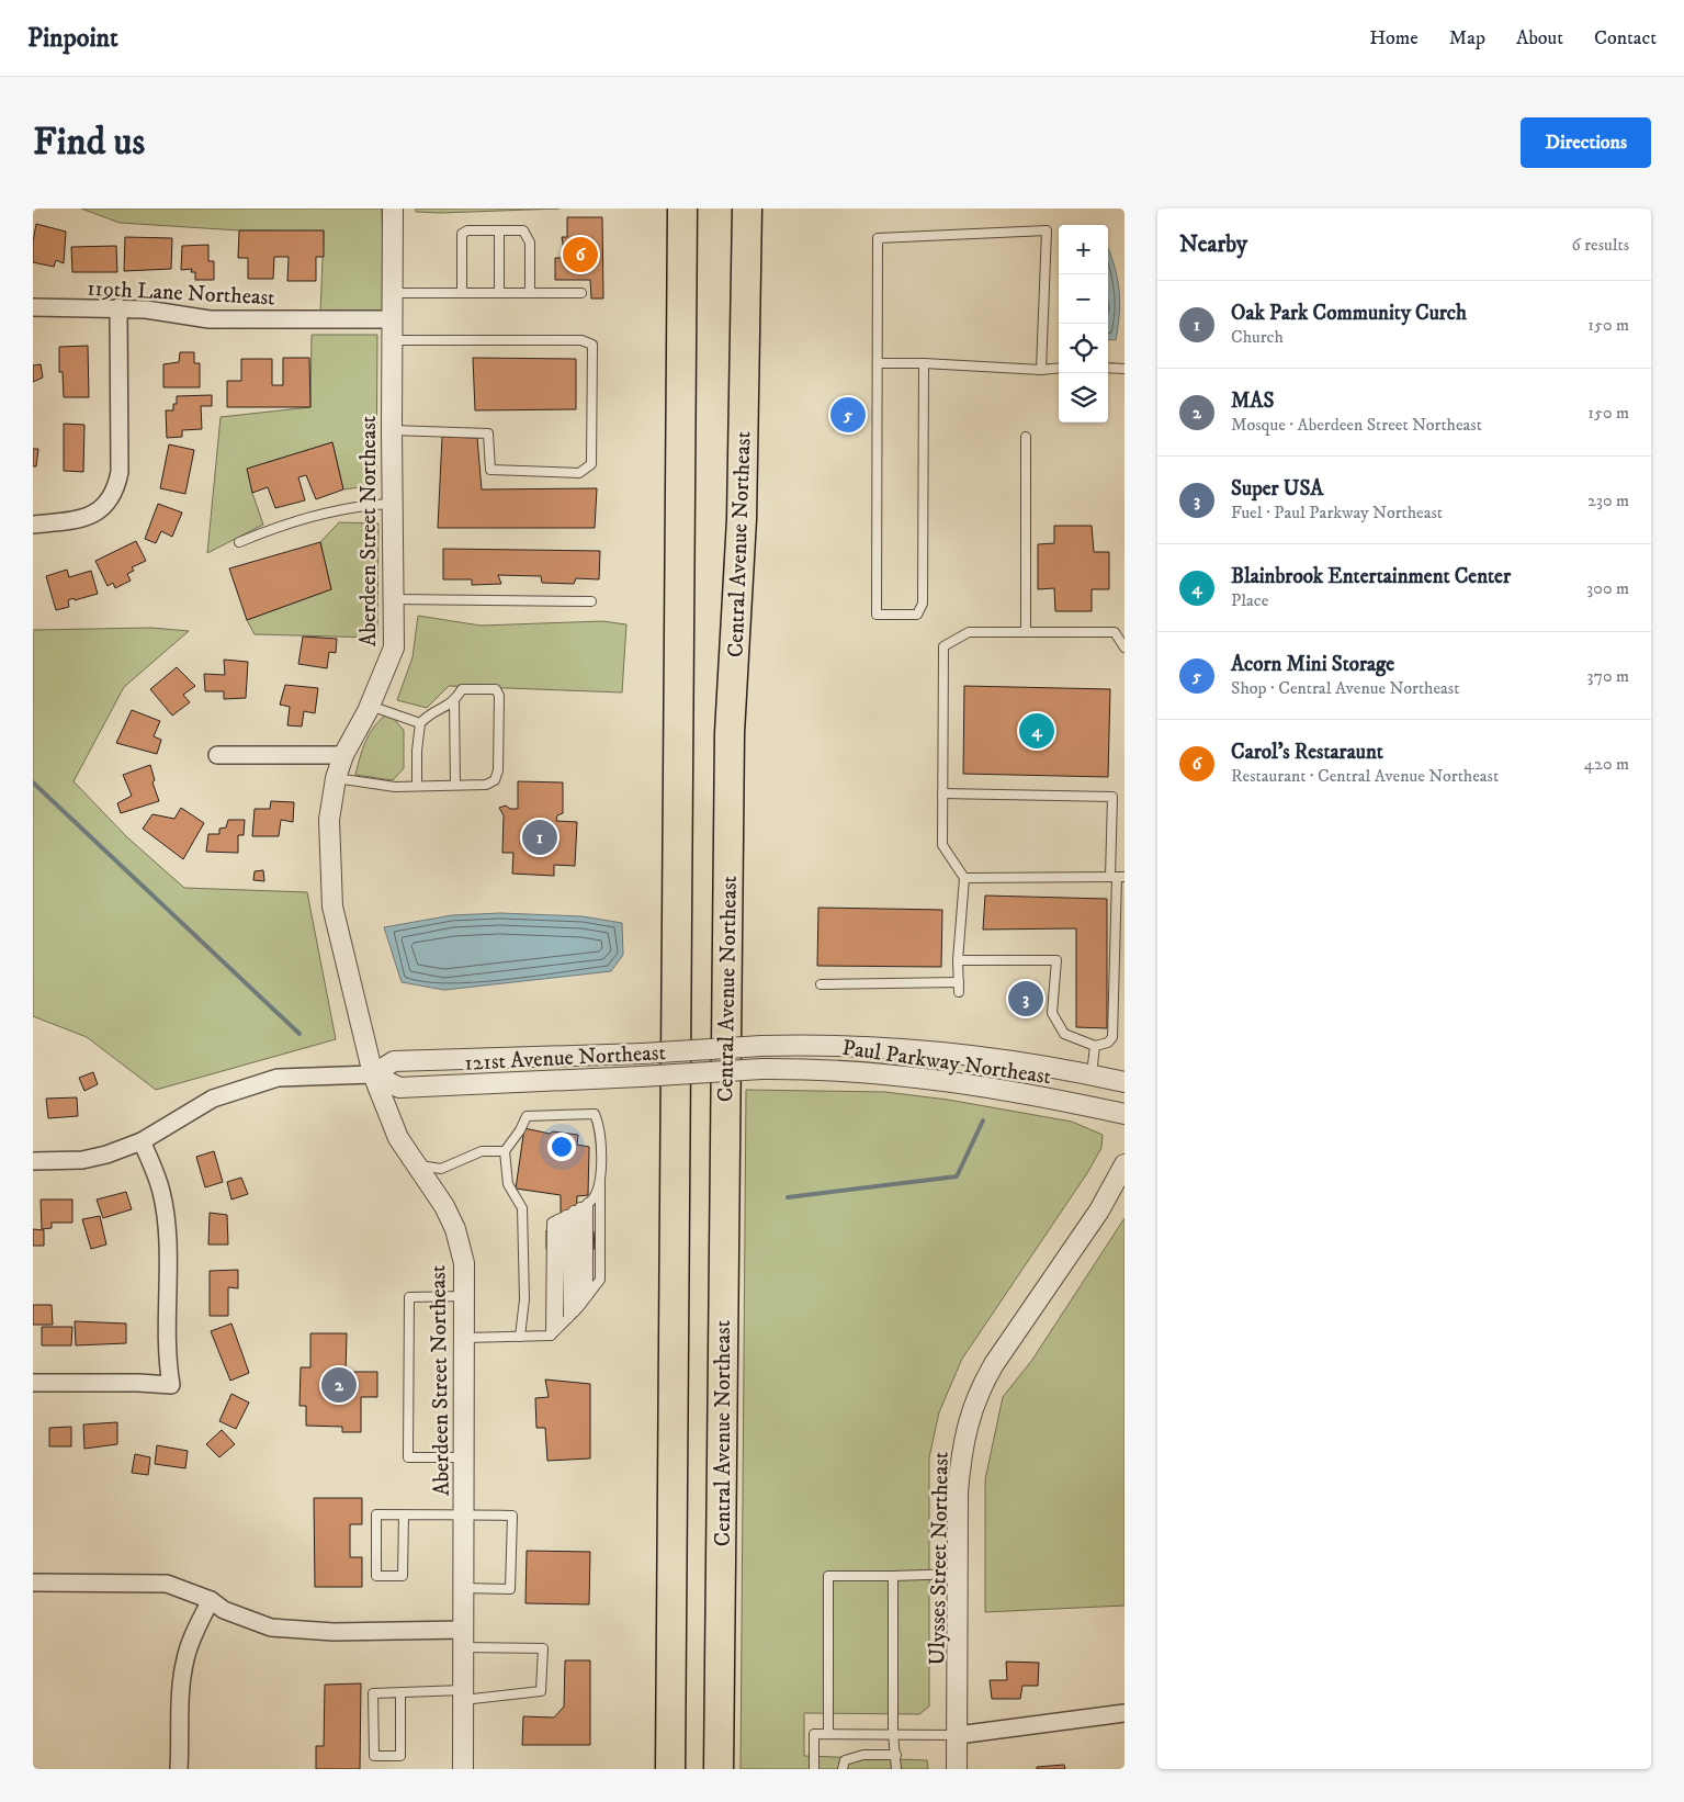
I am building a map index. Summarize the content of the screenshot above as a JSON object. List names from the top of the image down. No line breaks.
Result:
{"streets":{"highway":["Central Avenue Northeast"],"street":["119th Lane Northeast","Aberdeen Street Northeast","121st Avenue Northeast","Paul Parkway Northeast","Ulysses Street Northeast"]},"crossings":[["119th Lane Northeast","Aberdeen Street Northeast"],["Aberdeen Street Northeast","121st Avenue Northeast"],["121st Avenue Northeast","Paul Parkway Northeast"]],"page":{"header":"Pinpoint","nav":["Home","Map","About","Contact"],"buttons":"Directions","title":"Find us","heading":["Nearby","6 results"],"map_buttons":["+","−"],"pins":["6","5","4","1","3","2"],"list":[{"mark":"1","name":"Oak Park Community Curch","note":"Church","value":"150 m"},{"mark":"2","name":"MAS","note":"Mosque · Aberdeen Street Northeast","value":"150 m"},{"mark":"3","name":"Super USA","note":"Fuel · Paul Parkway Northeast","value":"230 m"},{"mark":"4","name":"Blainbrook Entertainment Center","note":"Place","value":"300 m"},{"mark":"5","name":"Acorn Mini Storage","note":"Shop · Central Avenue Northeast","value":"370 m"},{"mark":"6","name":"Carol's Restaraunt","note":"Restaurant · Central Avenue Northeast","value":"420 m"}]}}
